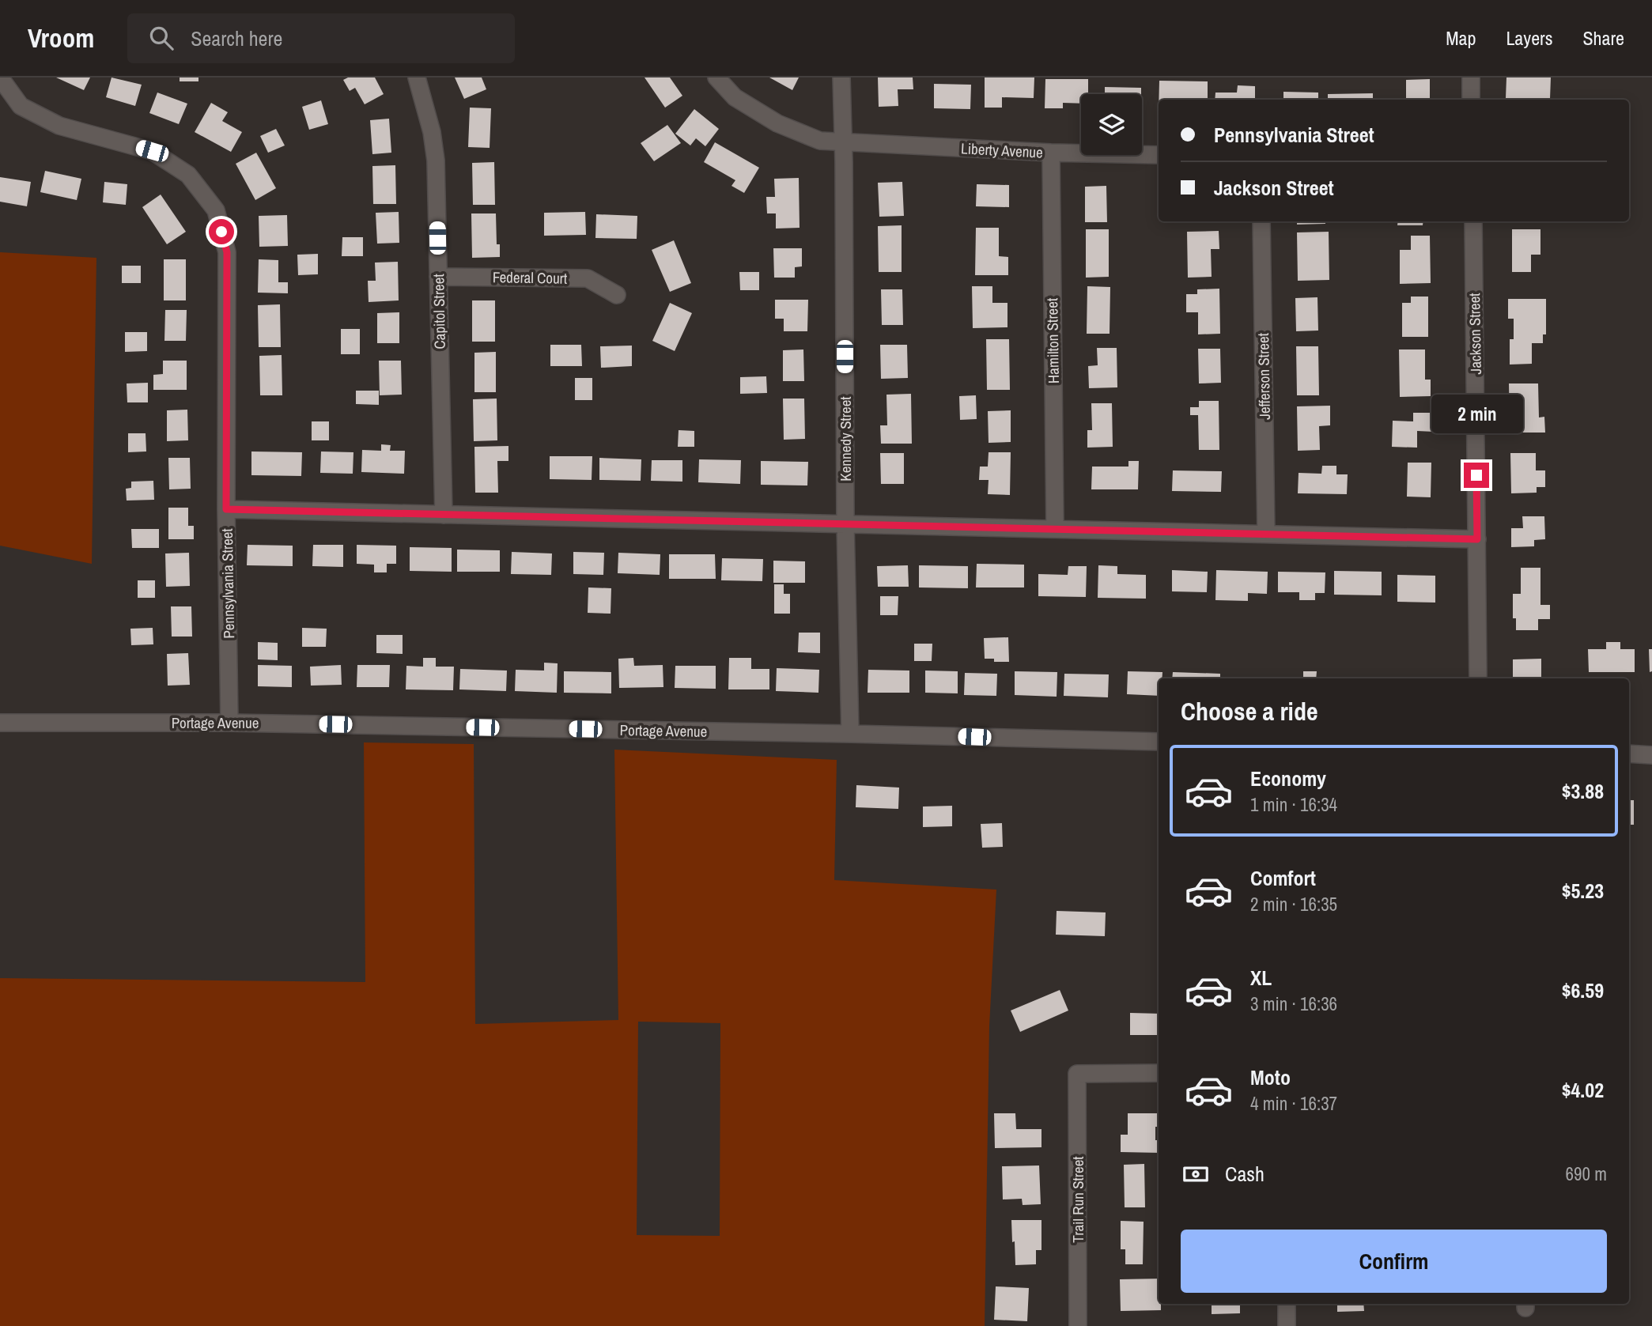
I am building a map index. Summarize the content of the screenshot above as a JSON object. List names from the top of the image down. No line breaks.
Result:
{"streets":{"street":["Liberty Avenue","Federal Court","Capitol Street","Jackson Street","Hamilton Street","Jefferson Street","Kennedy Street","Pennsylvania Street","Portage Avenue","Trail Run Street"]},"crossings":[["Liberty Avenue","Hamilton Street"],["Liberty Avenue","Kennedy Street"],["Federal Court","Capitol Street"],["Kennedy Street","Portage Avenue"],["Pennsylvania Street","Portage Avenue"]],"page":{"header":"Vroom","search":"Search here","nav":["Map","Layers","Share"],"banner":["Pennsylvania Street","Jackson Street"],"bubble":"2 min","heading":"Choose a ride","list":[{"name":"Economy","note":"1 min · 16:34","value":"$3.88"},{"name":"Comfort","note":"2 min · 16:35","value":"$5.23"},{"name":"XL","note":"3 min · 16:36","value":"$6.59"},{"name":"Moto","note":"4 min · 16:37","value":"$4.02"}],"pay":["Cash","690 m"],"buttons":"Confirm"}}
